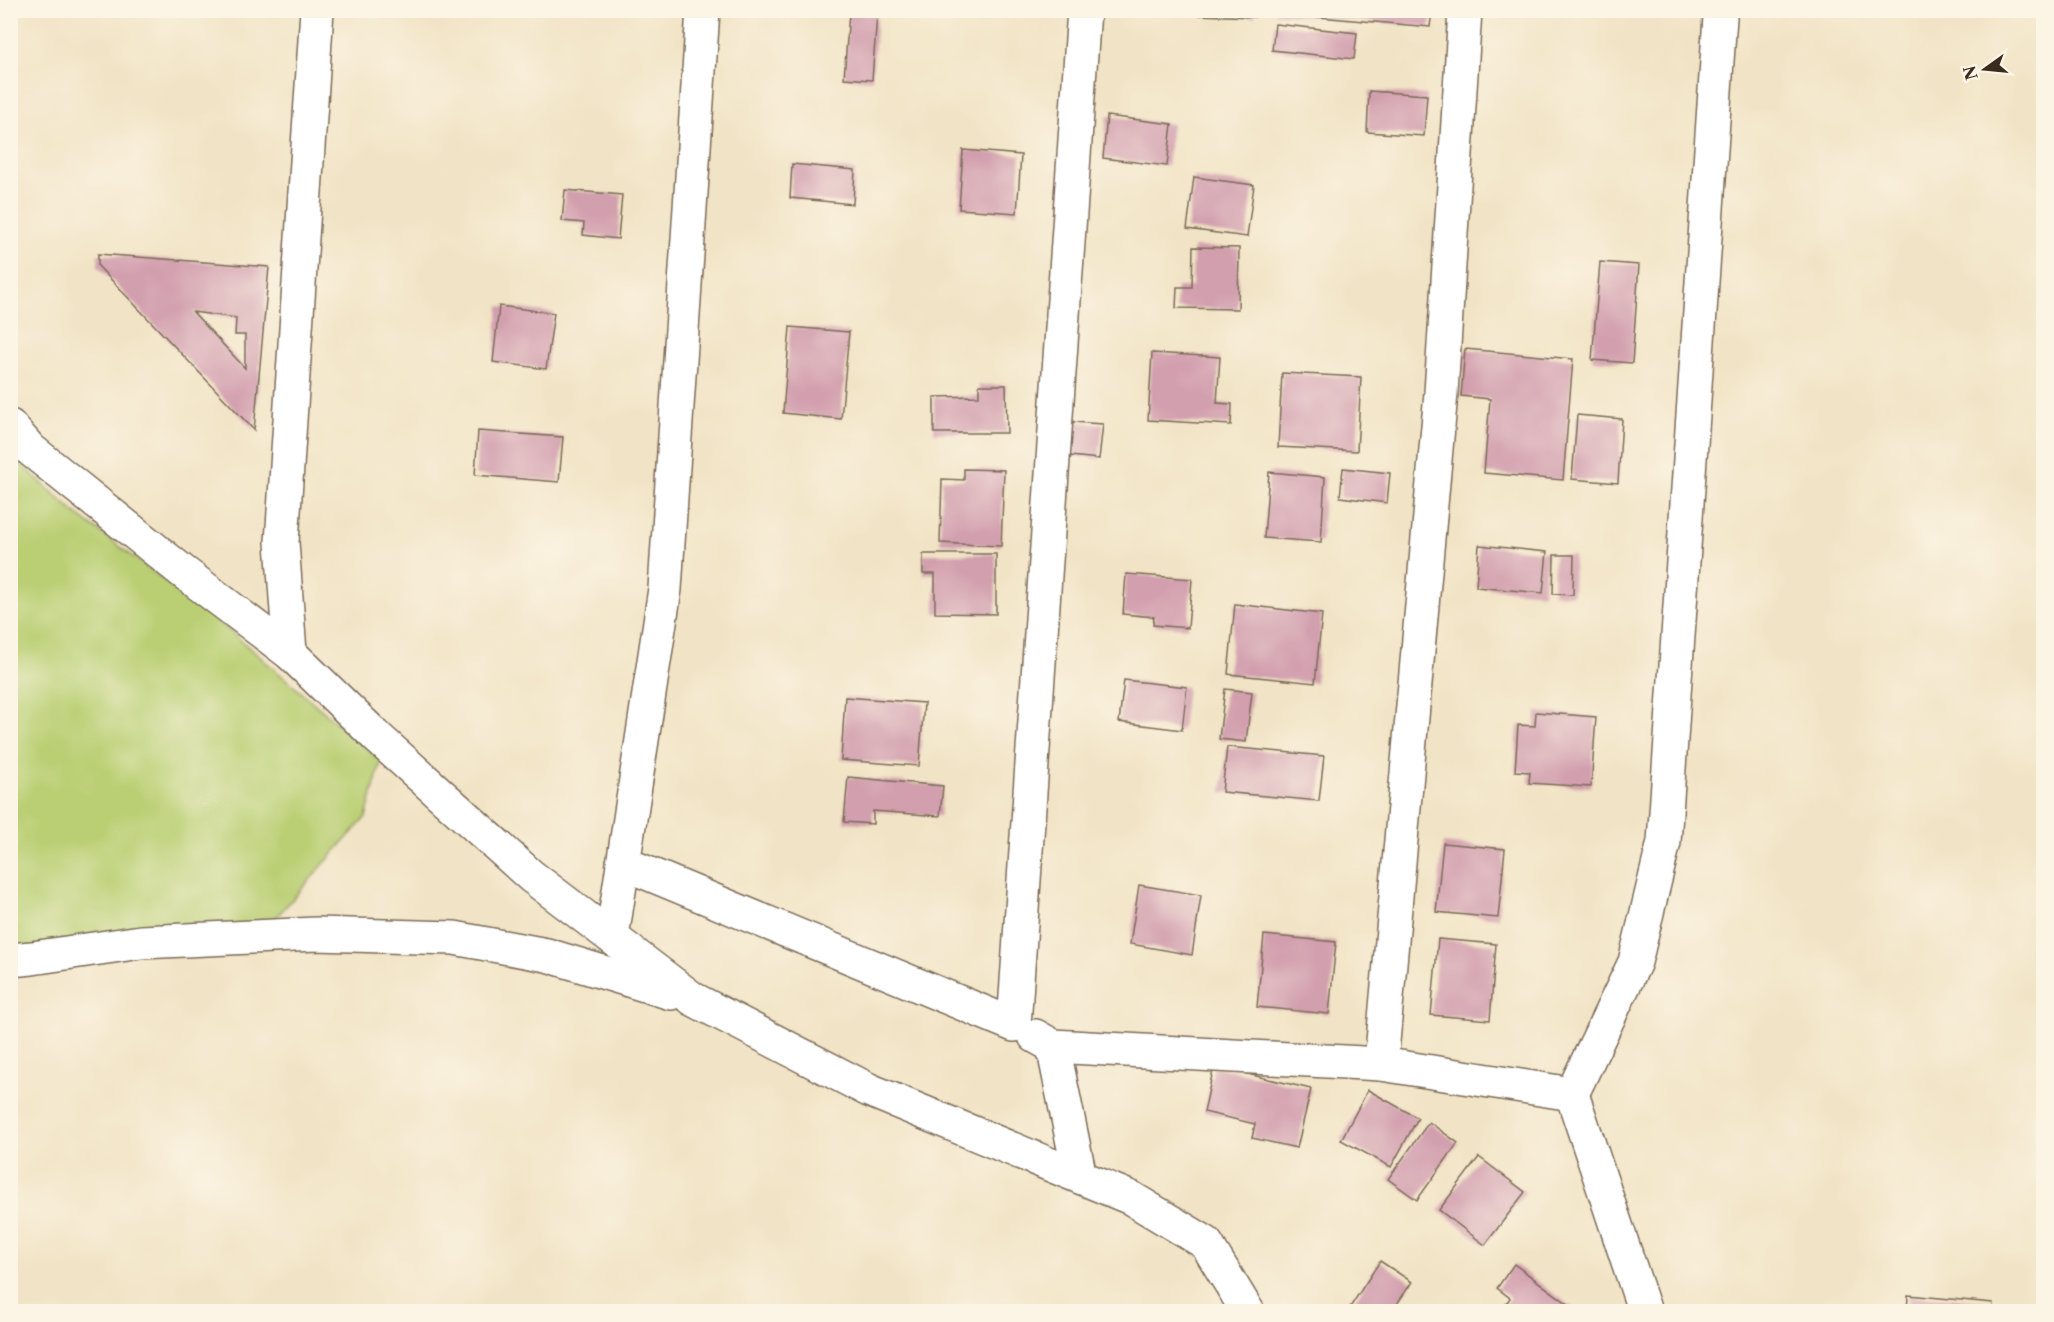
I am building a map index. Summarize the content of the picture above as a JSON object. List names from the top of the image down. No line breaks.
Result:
{"north":"left"}
